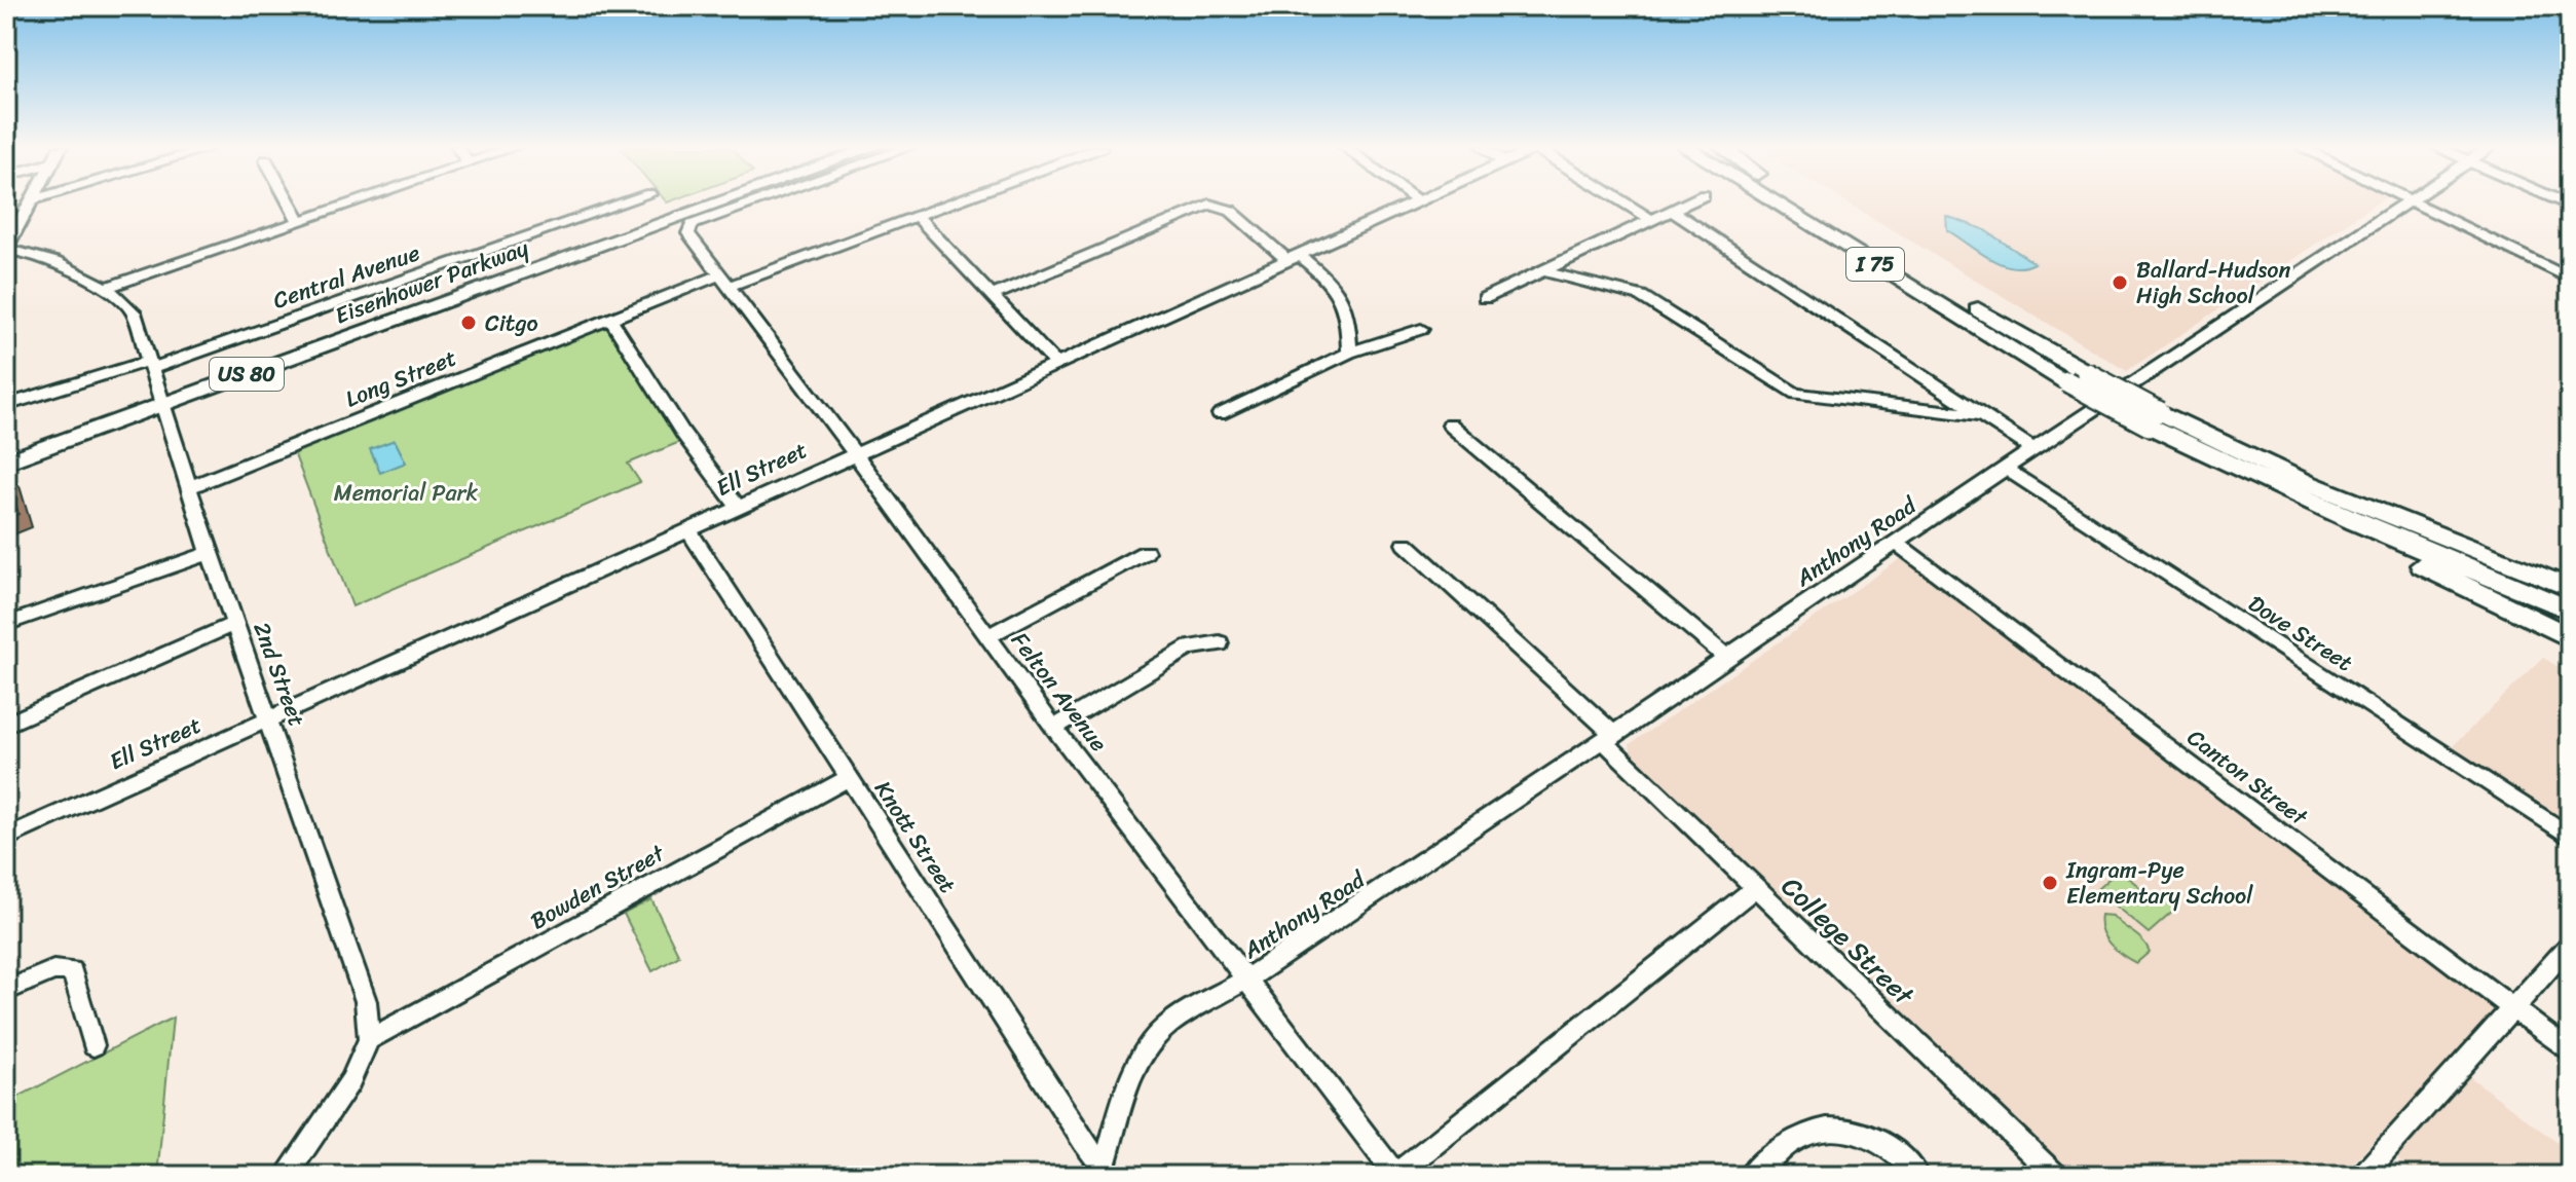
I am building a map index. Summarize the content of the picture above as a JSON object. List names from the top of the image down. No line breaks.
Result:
{"streets":{"highway":["I 75"],"main road":["Eisenhower Parkway","US 80"],"street":["Central Avenue","Long Street","Ell Street","Anthony Road","Dove Street","2nd Street","Felton Avenue","Canton Street","Knott Street","Bowden Street","College Street"]},"crossings":[["Central Avenue","2nd Street"],["Eisenhower Parkway","2nd Street"],["Long Street","2nd Street"],["Long Street","Felton Avenue"],["Ell Street","2nd Street"],["Ell Street","Felton Avenue"],["Ell Street","Knott Street"],["Anthony Road","Dove Street"],["Anthony Road","Felton Avenue"],["Anthony Road","Canton Street"],["Anthony Road","Knott Street"],["Anthony Road","College Street"],["2nd Street","Bowden Street"],["Knott Street","Bowden Street"]],"parks":["Memorial Park"],"places":["Ballard-Hudson High School","Citgo","Ingram-Pye Elementary School"]}
